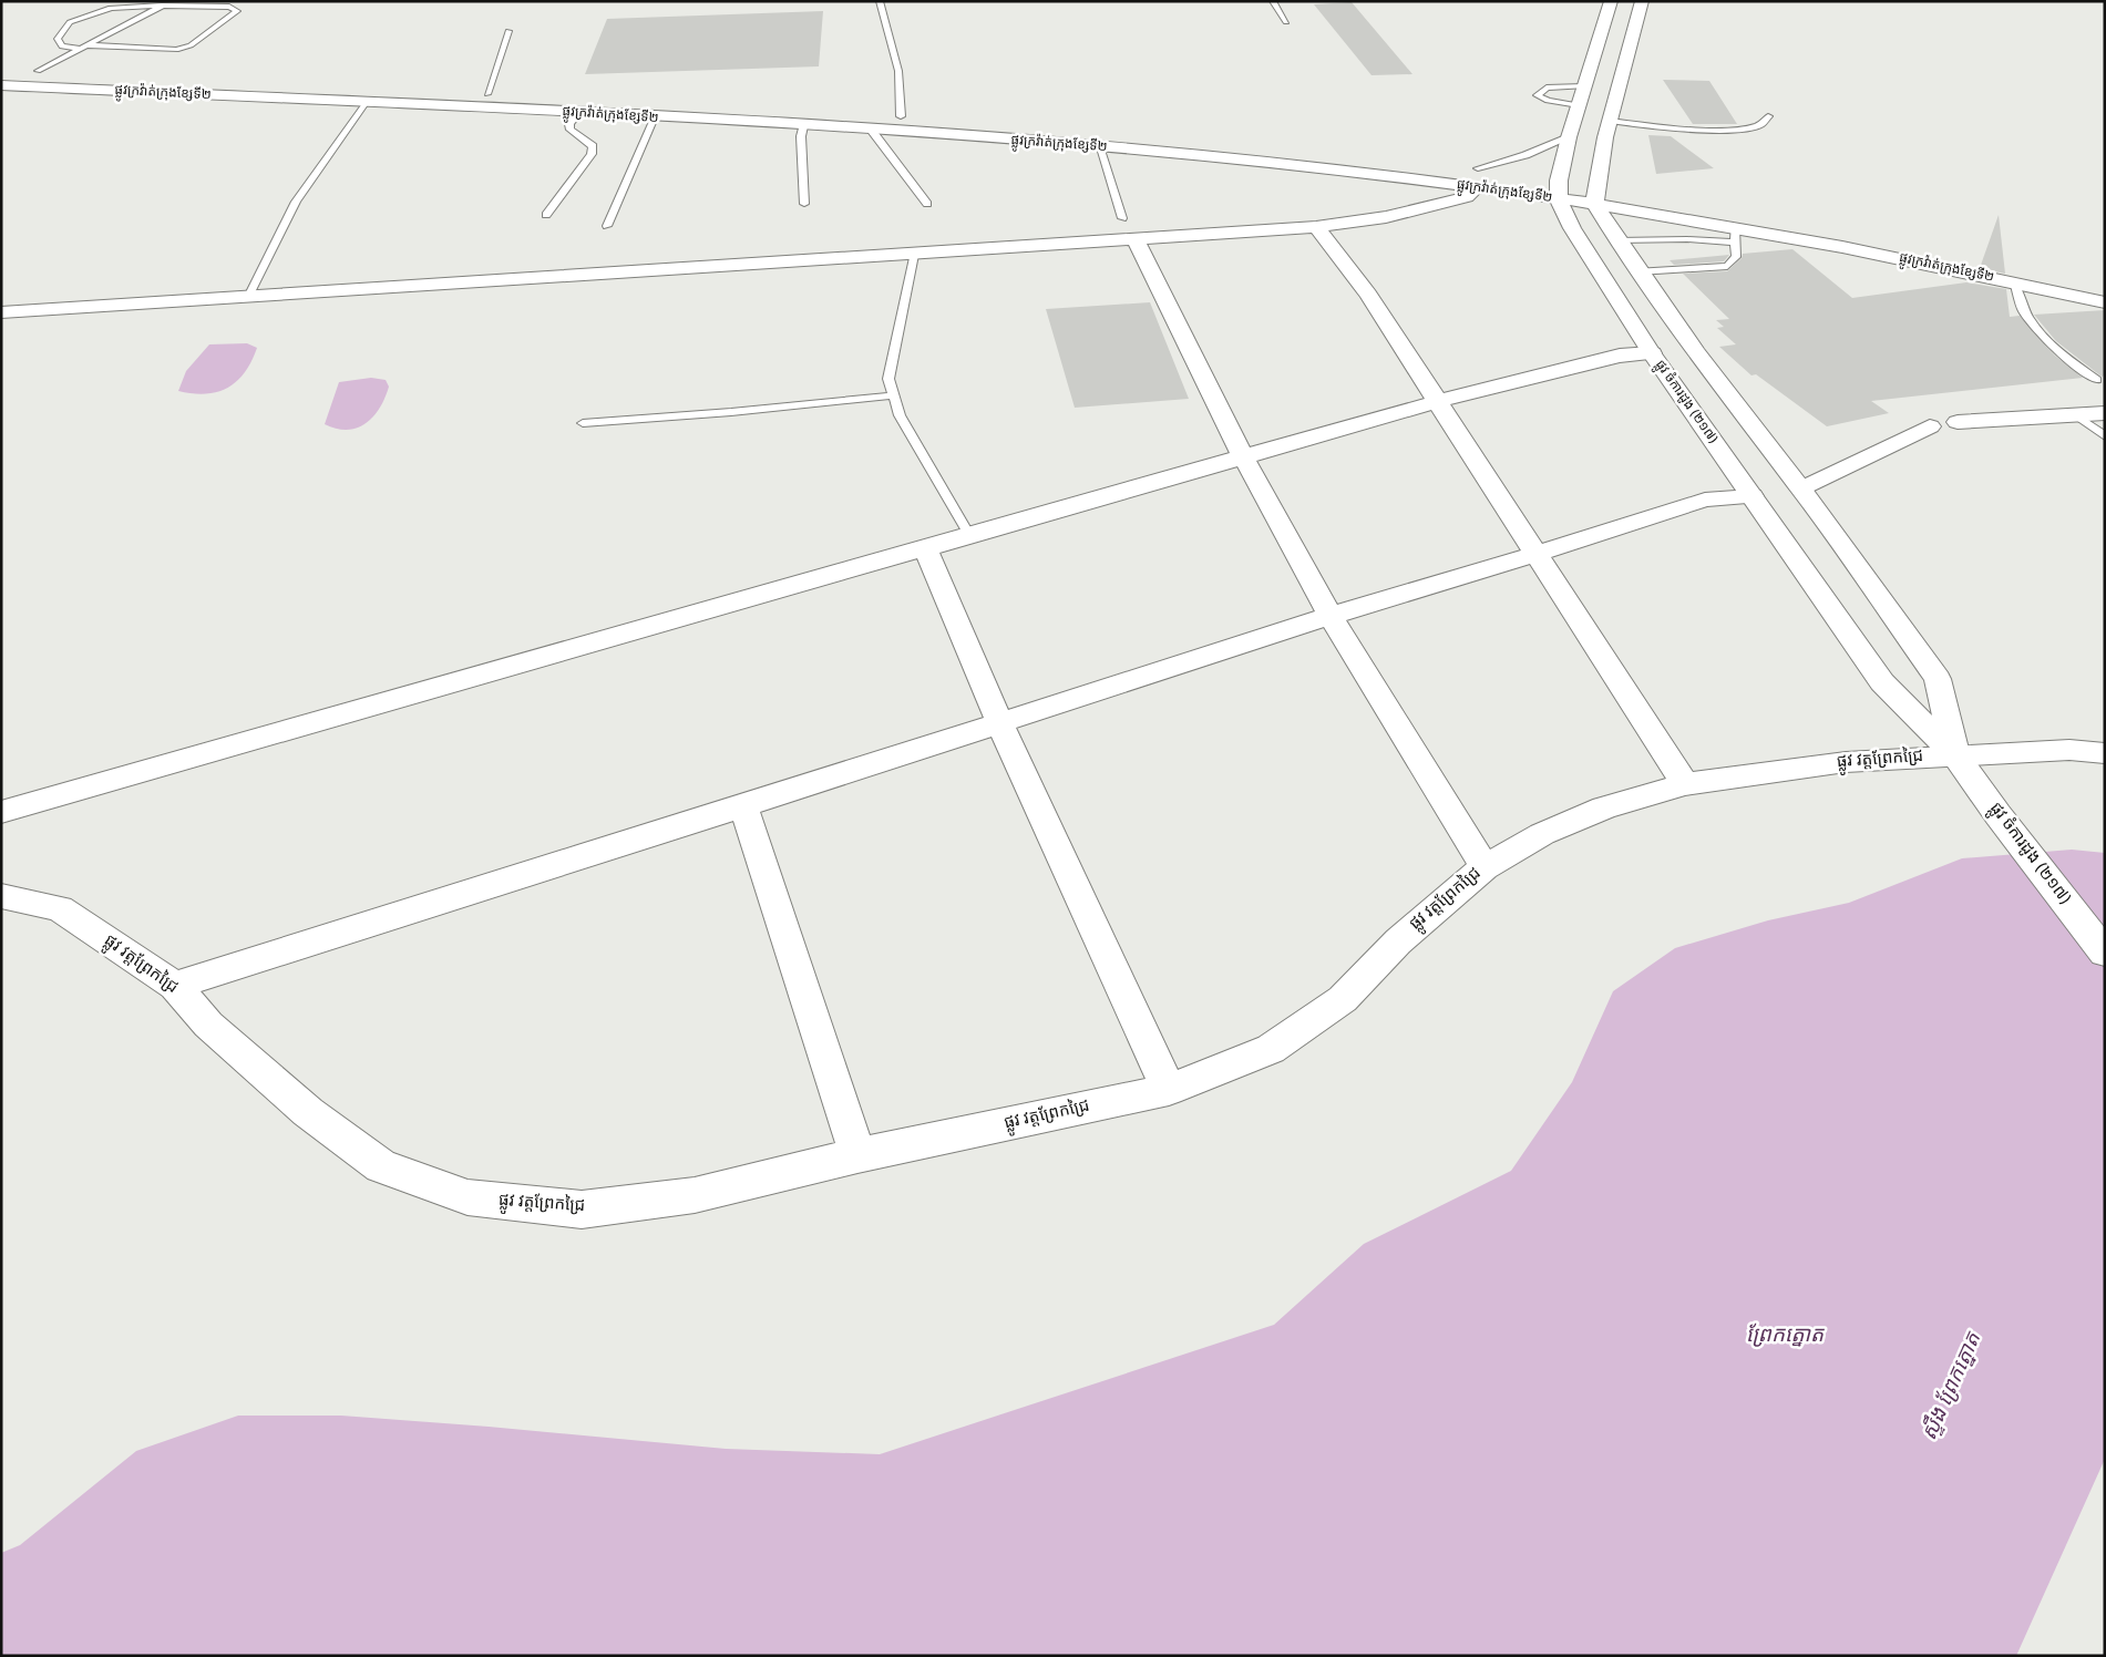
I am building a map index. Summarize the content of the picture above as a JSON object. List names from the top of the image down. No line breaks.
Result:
{"streets":{"street":["ផ្លូវក្រវ៉ាត់ក្រុងខ្សែទី២","ផ្លូវ ចំការដូង (២១៧)","ផ្លូវ វត្តព្រែកជ្រៃ"]},"crossings":[["ផ្លូវក្រវ៉ាត់ក្រុងខ្សែទី២","ផ្លូវ ចំការដូង (២១៧)"],["ផ្លូវ ចំការដូង (២១៧)","ផ្លូវ វត្តព្រែកជ្រៃ"]],"water":["ព្រែកត្នោត","ស្ទឹង ព្រែកត្នោត"]}
